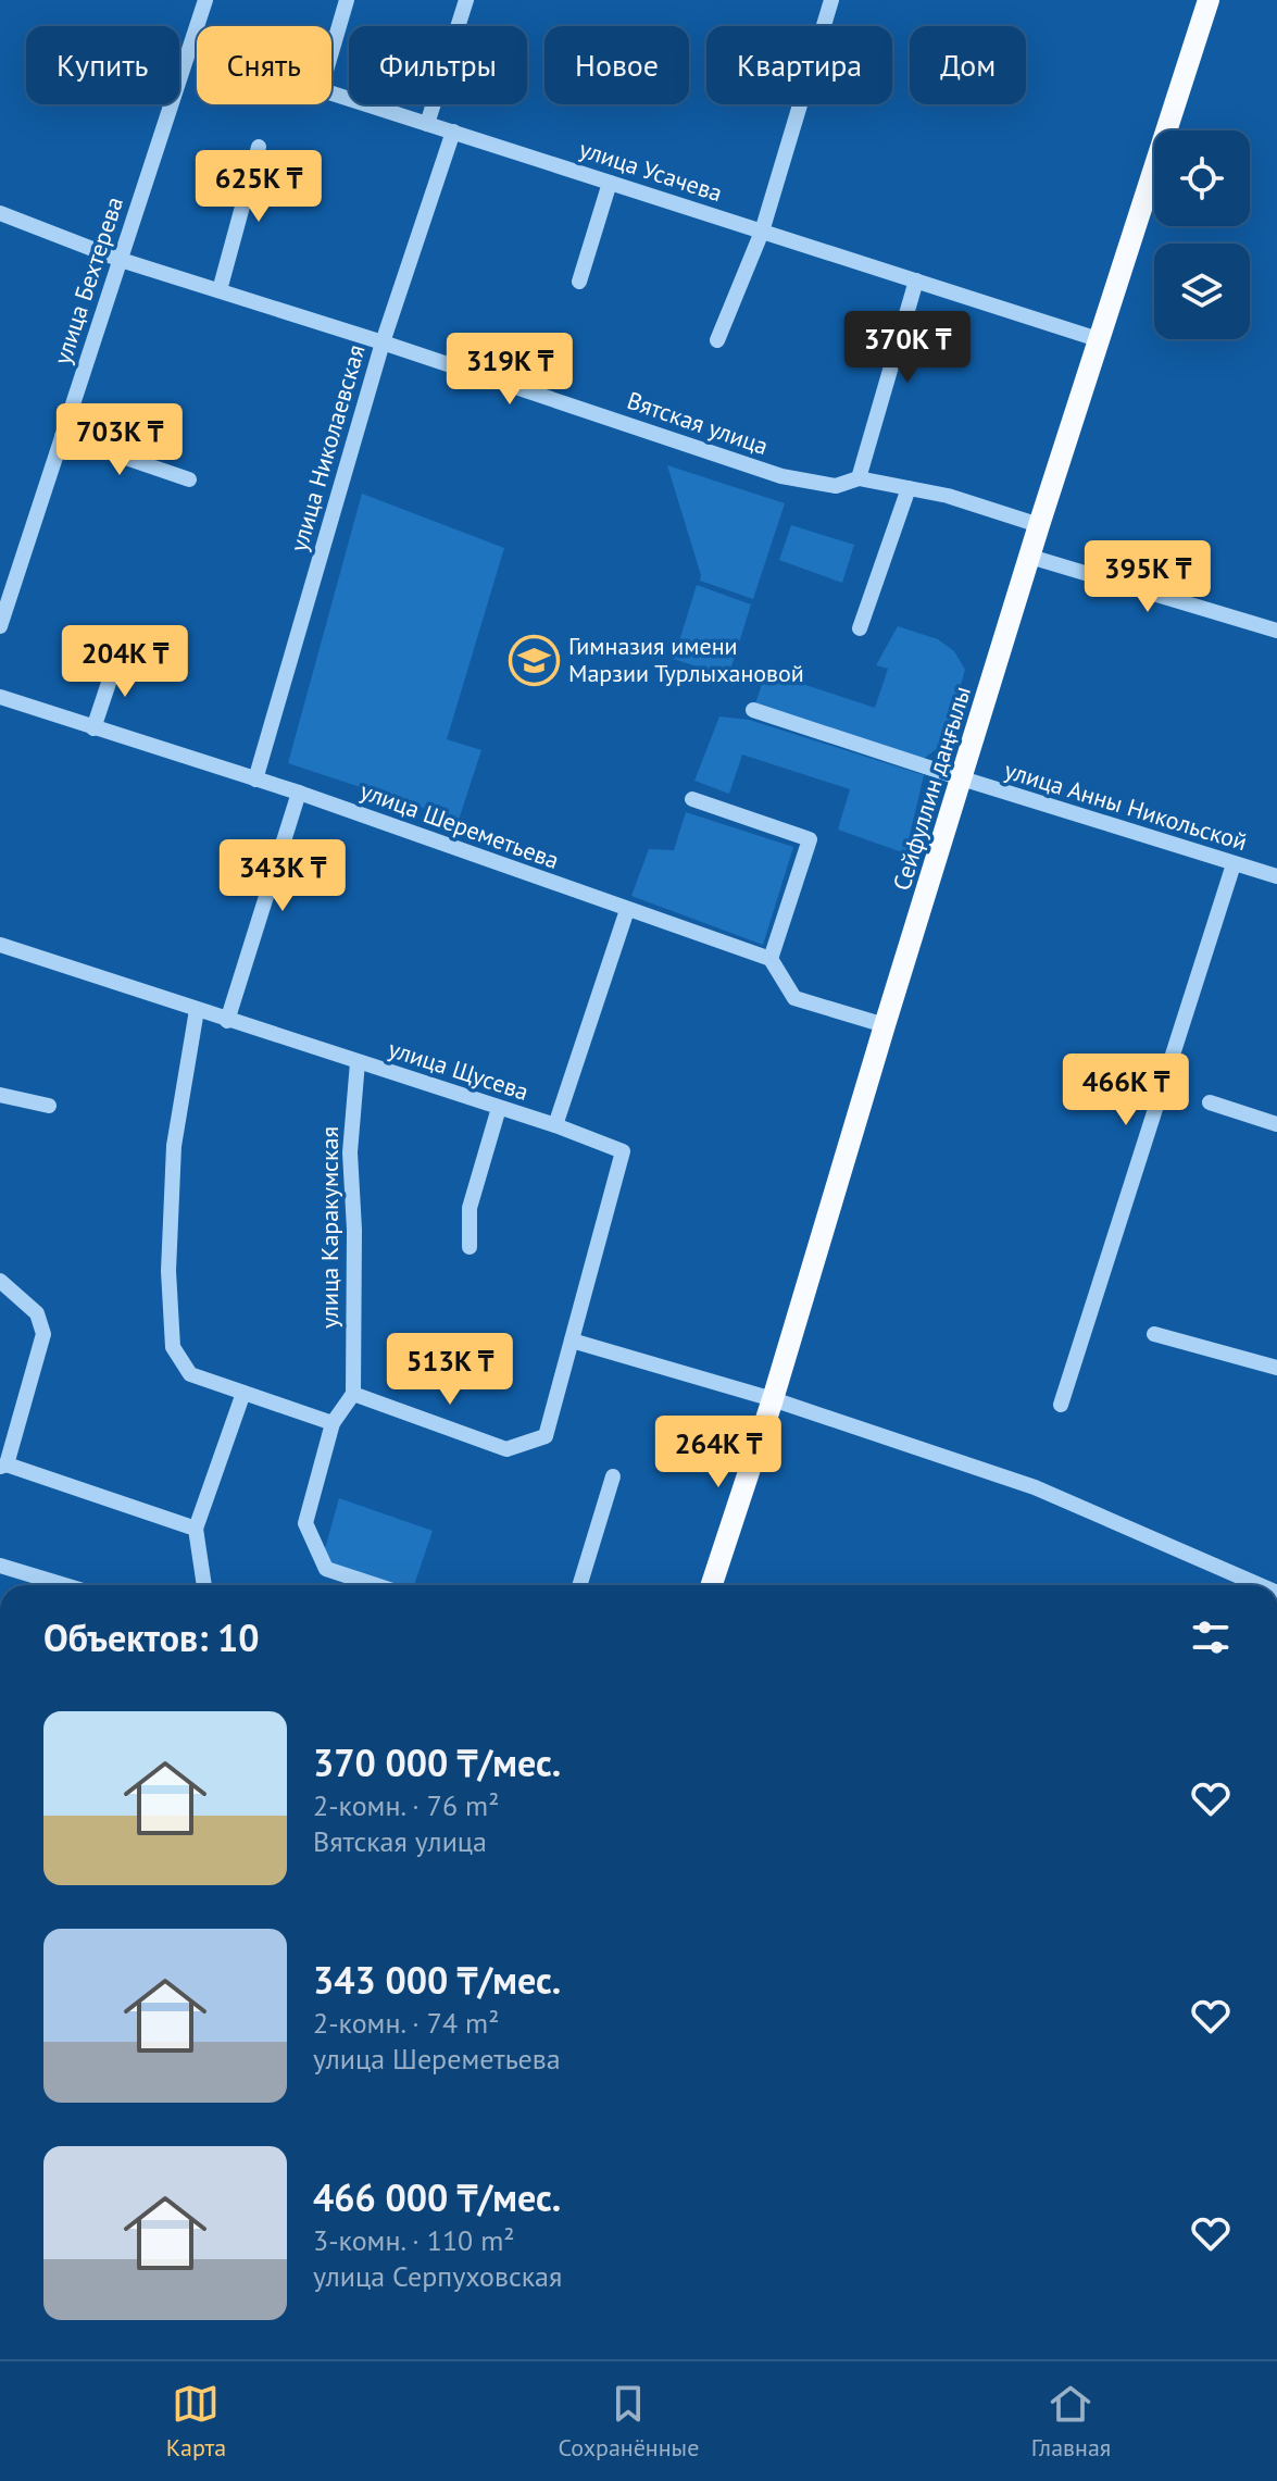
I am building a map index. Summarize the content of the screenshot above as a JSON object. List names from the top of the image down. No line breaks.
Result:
{"streets":{"main road":["Сейфуллин даңғылы"],"street":["улица Усачева","улица Бехтерева","Вятская улица","улица Николаевская","улица Анны Никольской","улица Шереметьева","улица Щусева","улица Каракумская"]},"crossings":[["улица Усачева","улица Бехтерева"],["улица Усачева","улица Николаевская"],["улица Усачева","Сейфуллин даңғылы"],["улица Бехтерева","Вятская улица"],["Вятская улица","улица Николаевская"],["Вятская улица","Сейфуллин даңғылы"],["улица Николаевская","улица Шереметьева"],["Сейфуллин даңғылы","улица Анны Никольской"],["улица Щусева","улица Каракумская"]],"places":{"school or university":["Гимназия имени Марзии Турлыхановой"]},"page":{"chip":["Купить","Снять","Фильтры","Новое","Квартира","Дом"],"price":["625K ₸","370K ₸","319K ₸","703K ₸","395K ₸","204K ₸","343K ₸","466K ₸","513K ₸","264K ₸"],"heading":"Объектов: 10","list":[{"name":"370 000 ₸/мес.","note":"2-комн. · 76 m² · Вятская улица"},{"name":"343 000 ₸/мес.","note":"2-комн. · 74 m² · улица Шереметьева"},{"name":"466 000 ₸/мес.","note":"3-комн. · 110 m² · улица Серпуховская"}],"tabs":["Карта","Сохранённые","Главная"]}}
